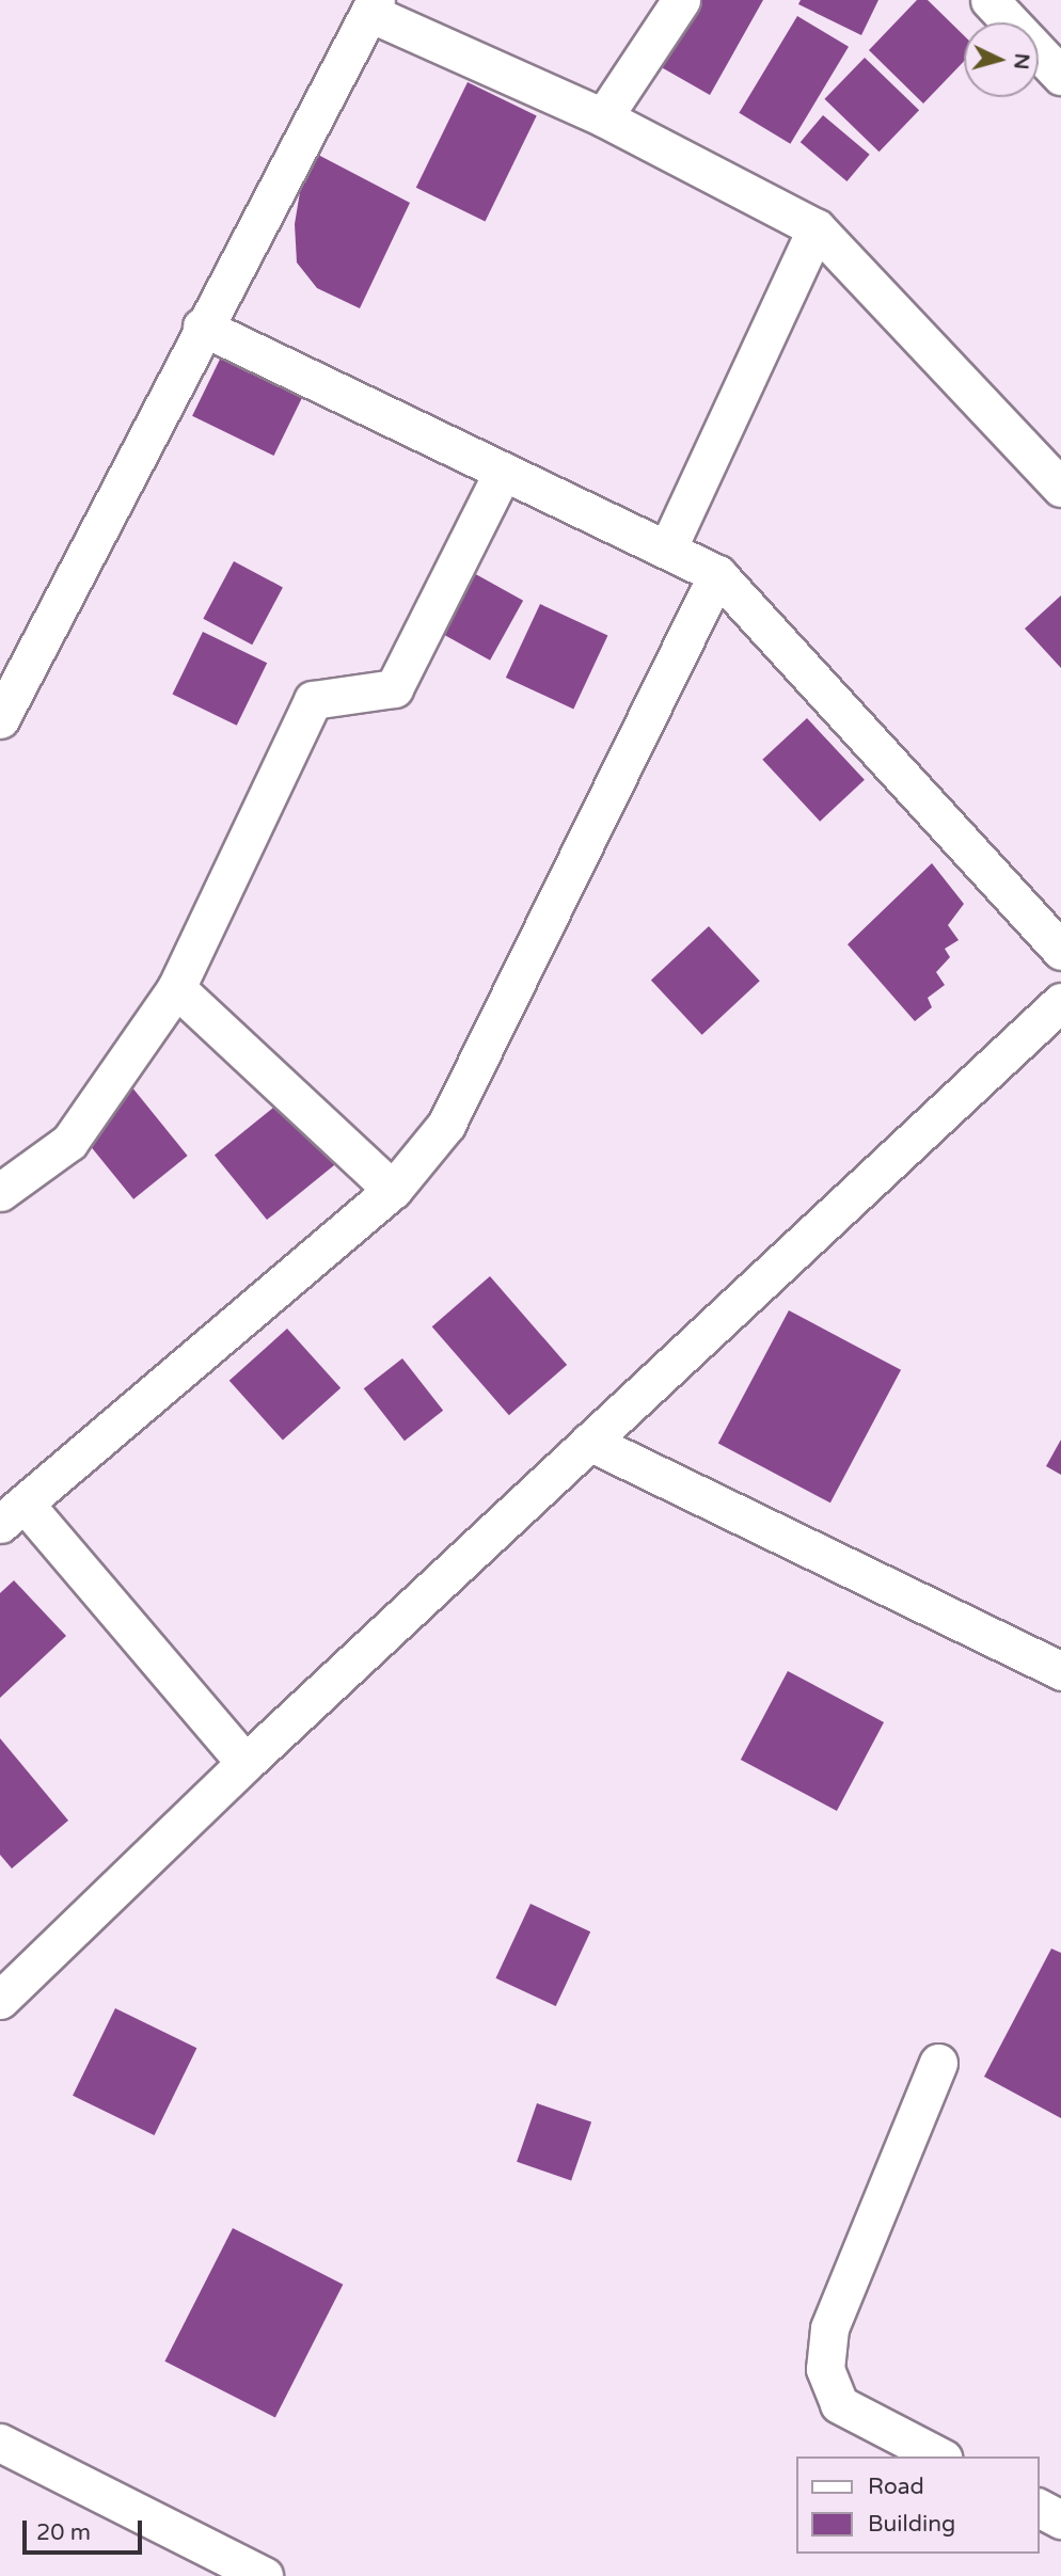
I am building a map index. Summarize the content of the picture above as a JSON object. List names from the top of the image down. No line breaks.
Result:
{"legend":["Road","Building"],"scale_bar":"20 m","north":"right"}
